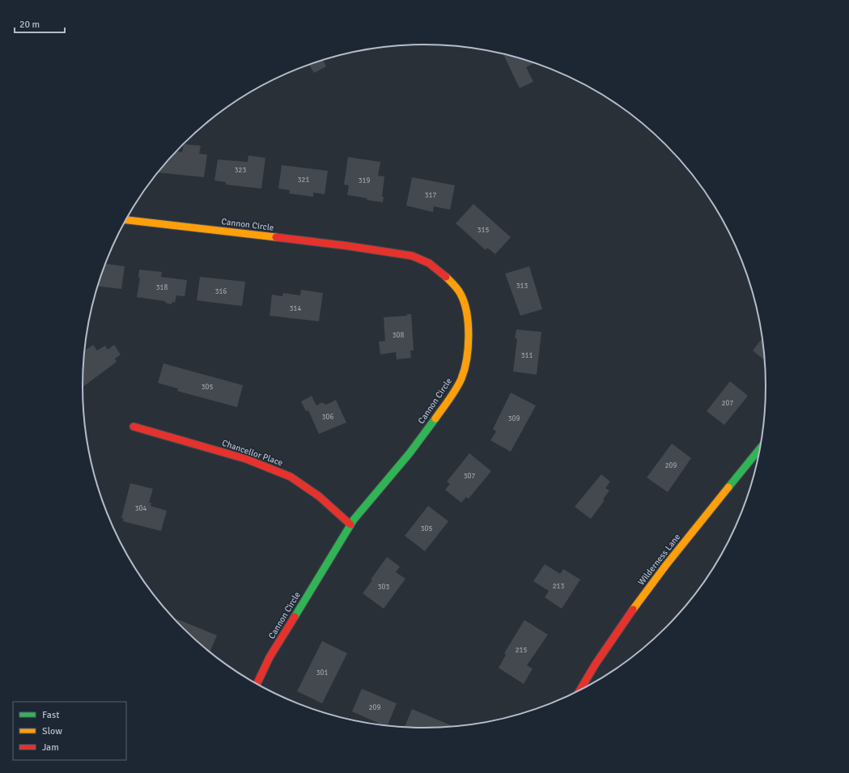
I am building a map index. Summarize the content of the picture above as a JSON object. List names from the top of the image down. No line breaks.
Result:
{"streets":{"street":["Cannon Circle","Chancellor Place","Wilderness Lane"]},"crossings":[["Cannon Circle","Chancellor Place"]],"house_numbers":["323","321","319","317","315","313","318","316","314","308","311","305","207","306","309","209","307","304","305","213","303","215","301","209"],"legend":["Fast","Slow","Jam"],"scale_bar":"20 m"}
